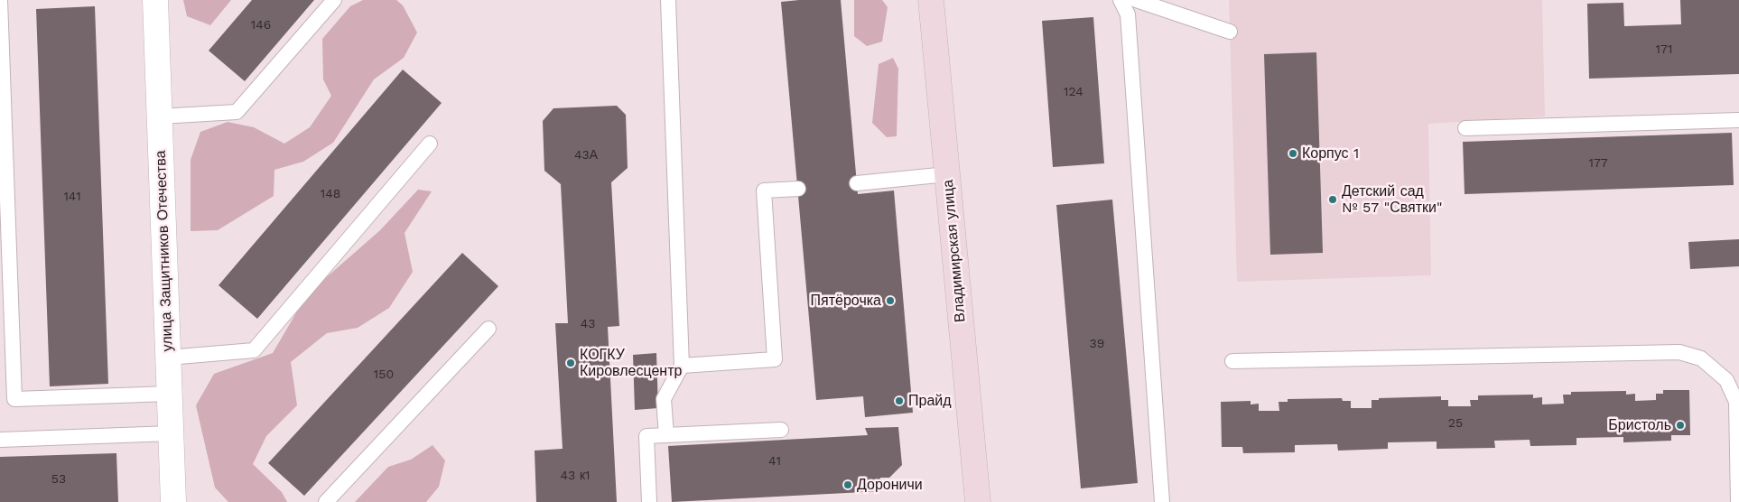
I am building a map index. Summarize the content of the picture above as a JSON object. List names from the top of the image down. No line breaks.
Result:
{"streets":{"main road":["Владимирская улица"],"street":["улица Защитников Отечества"]},"places":["Корпус 1","Детский сад № 57 \"Святки\"","Пятёрочка","КОГКУ Кировлесцентр","Прайд","Бристоль","Дороничи"],"house_numbers":["146","171","124","43А","177","148","141","43","39","150","25","41","43 к1","53"]}
